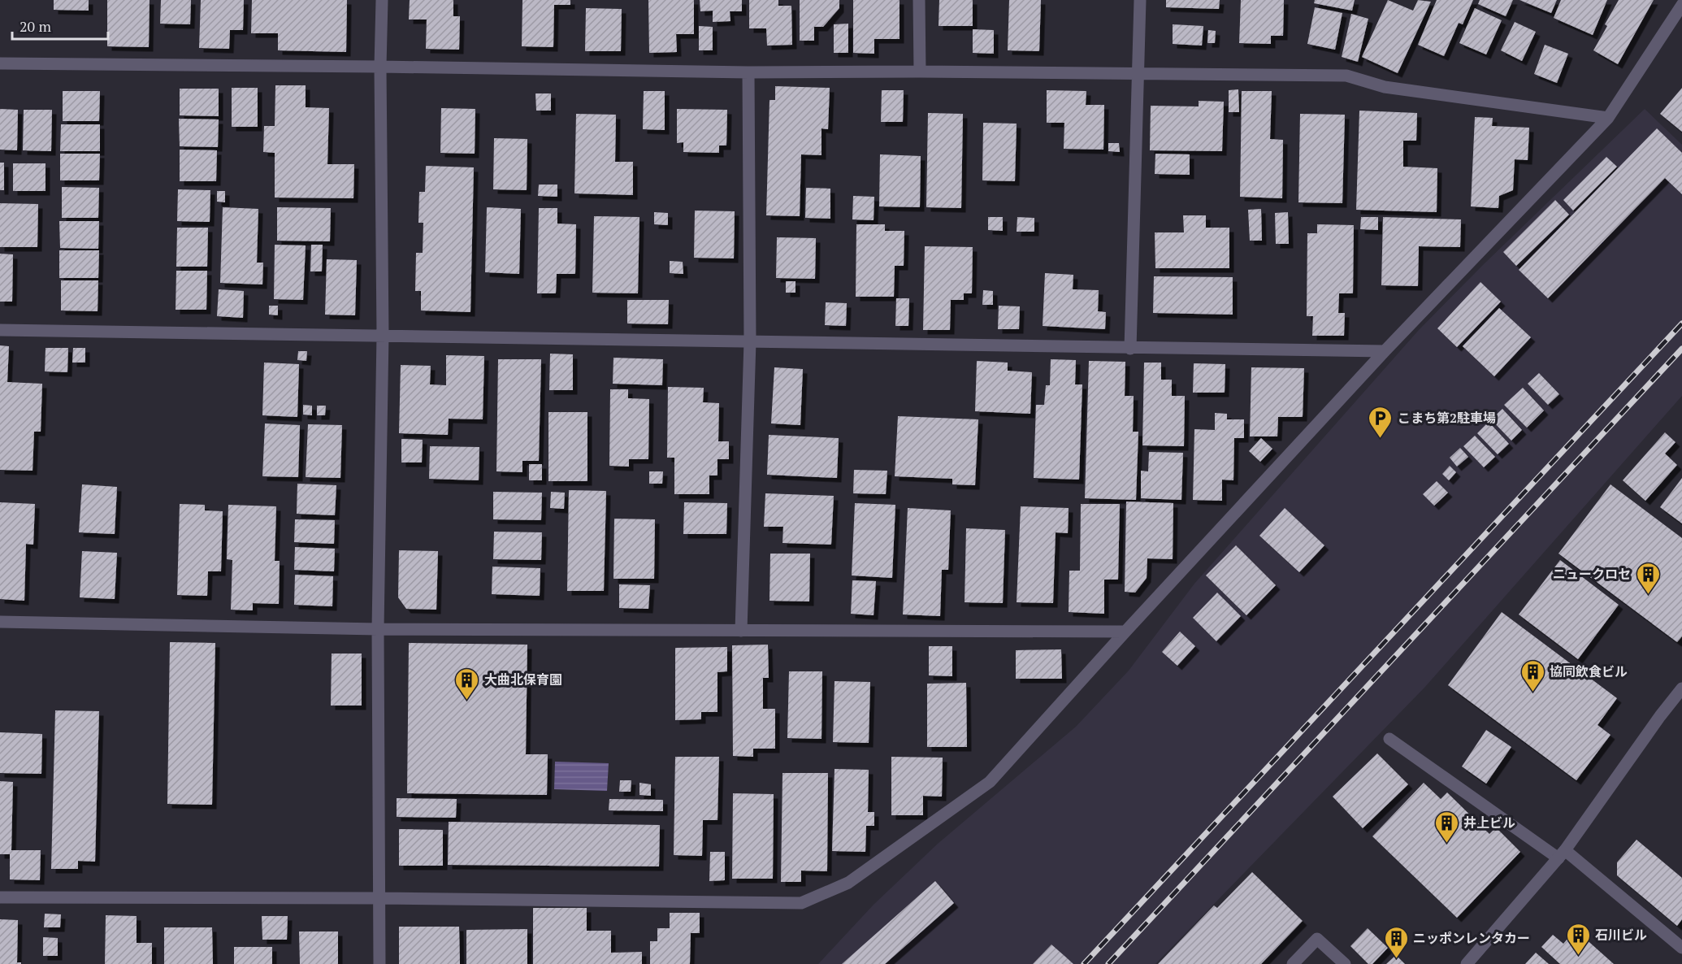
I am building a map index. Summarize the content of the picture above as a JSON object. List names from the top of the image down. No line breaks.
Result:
{"places":{"parking":["こまち第2駐車場"],"building":["ニュークロセ","協同飲食ビル","大曲北保育園","井上ビル","石川ビル","ニッポンレンタカー"]},"scale_bar":"20 m"}
